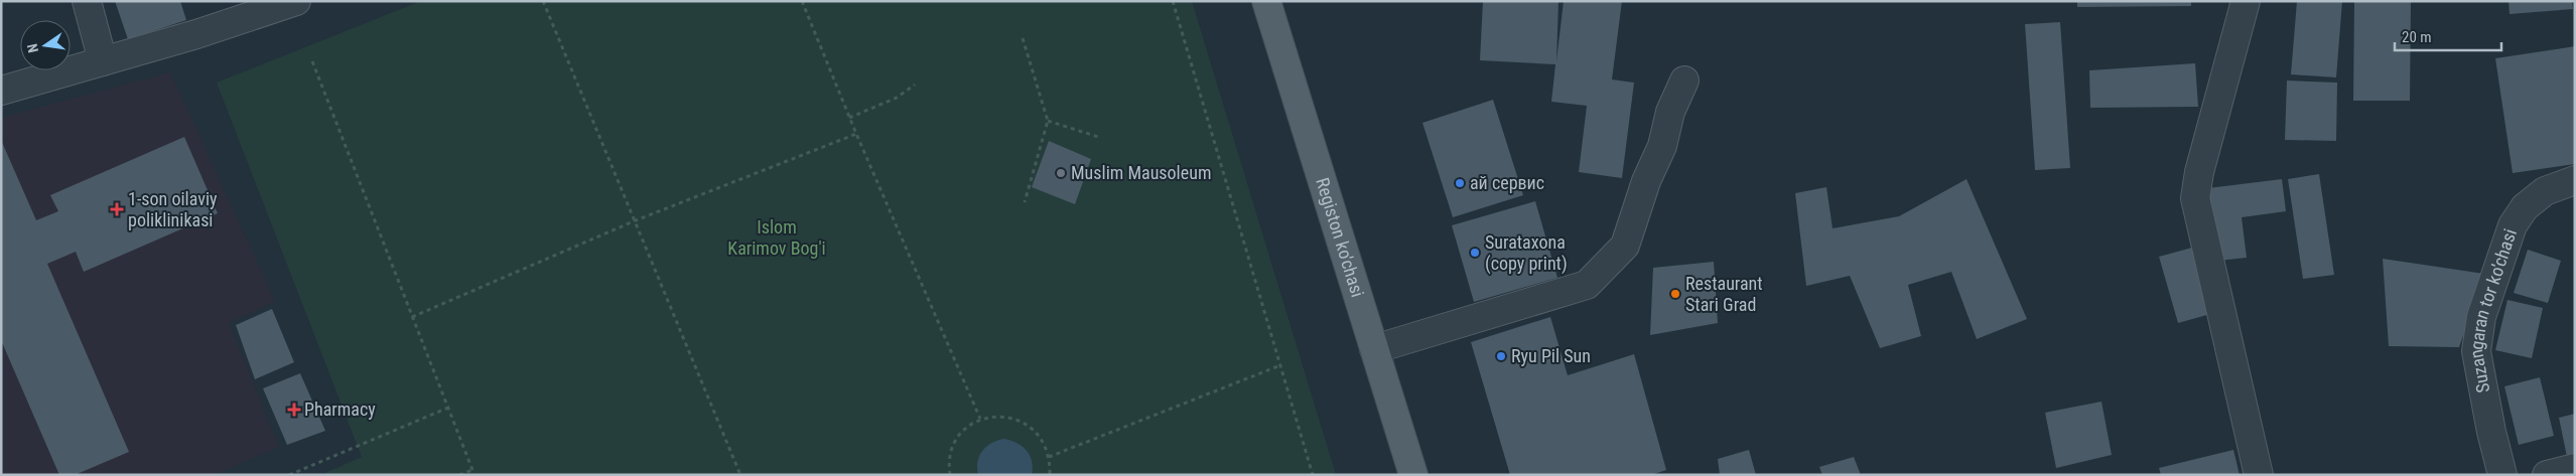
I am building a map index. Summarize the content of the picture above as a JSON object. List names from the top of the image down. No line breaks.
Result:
{"streets":{"main road":["Registon ko'chasi"],"street":["Suzangaran tor ko'chasi"]},"parks":["Islom Karimov Bog'i"],"places":{"other":["Muslim Mausoleum","ай сервис","Surataxona (copy print)","Restaurant Stari Grad","Ryu Pil Sun"],"health":["1-son oilaviy poliklinikasi","Pharmacy"]},"scale_bar":"20 m","north":"left"}
